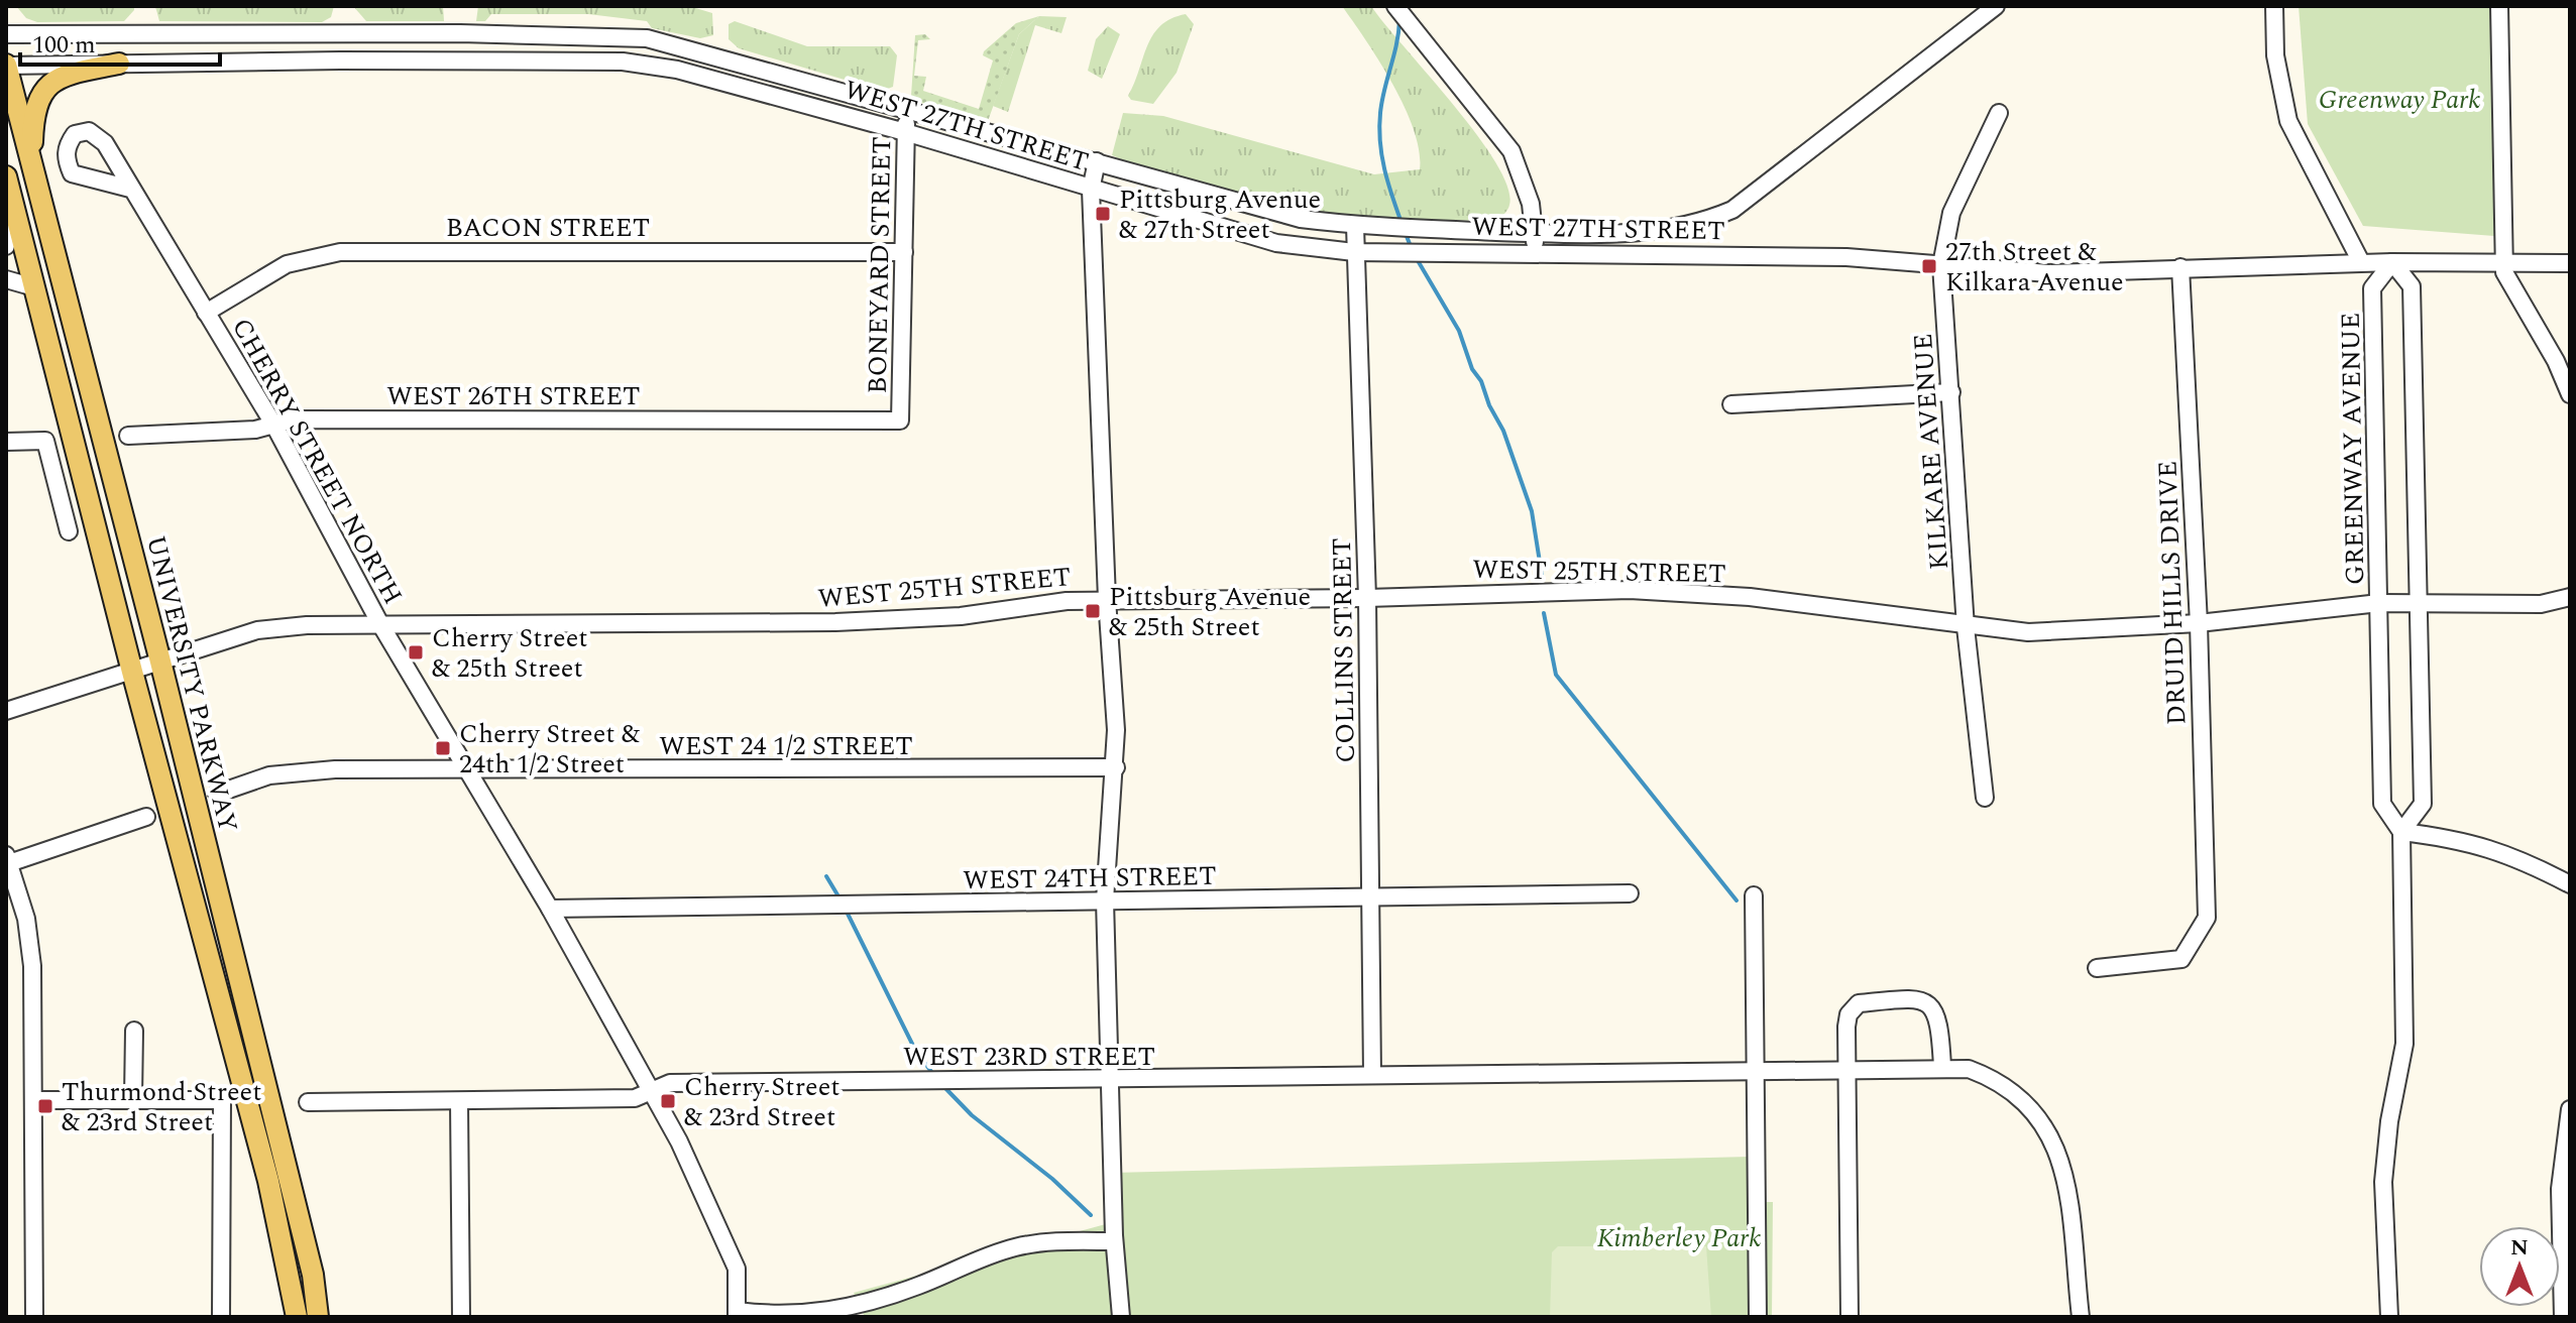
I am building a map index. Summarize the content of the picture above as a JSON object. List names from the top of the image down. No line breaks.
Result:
{"streets":{"main road":["UNIVERSITY PARKWAY"],"street":["WEST 27TH STREET","BACON STREET","BONEYARD STREET","WEST 26TH STREET","GREENWAY AVENUE","KILKARE AVENUE","CHERRY STREET NORTH","WEST 25TH STREET","DRUID HILLS DRIVE","COLLINS STREET","WEST 24 1/2 STREET","WEST 24TH STREET","WEST 23RD STREET"]},"crossings":[["WEST 27TH STREET","BONEYARD STREET"],["WEST 27TH STREET","GREENWAY AVENUE"],["WEST 27TH STREET","KILKARE AVENUE"],["WEST 27TH STREET","DRUID HILLS DRIVE"],["WEST 27TH STREET","COLLINS STREET"],["WEST 27TH STREET","UNIVERSITY PARKWAY"],["BACON STREET","BONEYARD STREET"],["BACON STREET","CHERRY STREET NORTH"],["BONEYARD STREET","WEST 26TH STREET"],["WEST 26TH STREET","CHERRY STREET NORTH"],["GREENWAY AVENUE","WEST 25TH STREET"],["KILKARE AVENUE","WEST 25TH STREET"],["CHERRY STREET NORTH","WEST 25TH STREET"],["CHERRY STREET NORTH","WEST 24 1/2 STREET"],["CHERRY STREET NORTH","WEST 24TH STREET"],["CHERRY STREET NORTH","WEST 23RD STREET"],["WEST 25TH STREET","DRUID HILLS DRIVE"],["WEST 25TH STREET","COLLINS STREET"],["WEST 25TH STREET","UNIVERSITY PARKWAY"],["COLLINS STREET","WEST 24TH STREET"],["COLLINS STREET","WEST 23RD STREET"]],"parks":["Greenway Park","Kimberley Park"],"places":{"transit":["Pittsburg Avenue & 27th Street","27th Street & Kilkara Avenue","Pittsburg Avenue & 25th Street","Cherry Street & 25th Street","Cherry Street & 24th 1/2 Street","Cherry Street & 23rd Street","Thurmond Street & 23rd Street"]},"scale_bar":"100 m","north":"top"}
